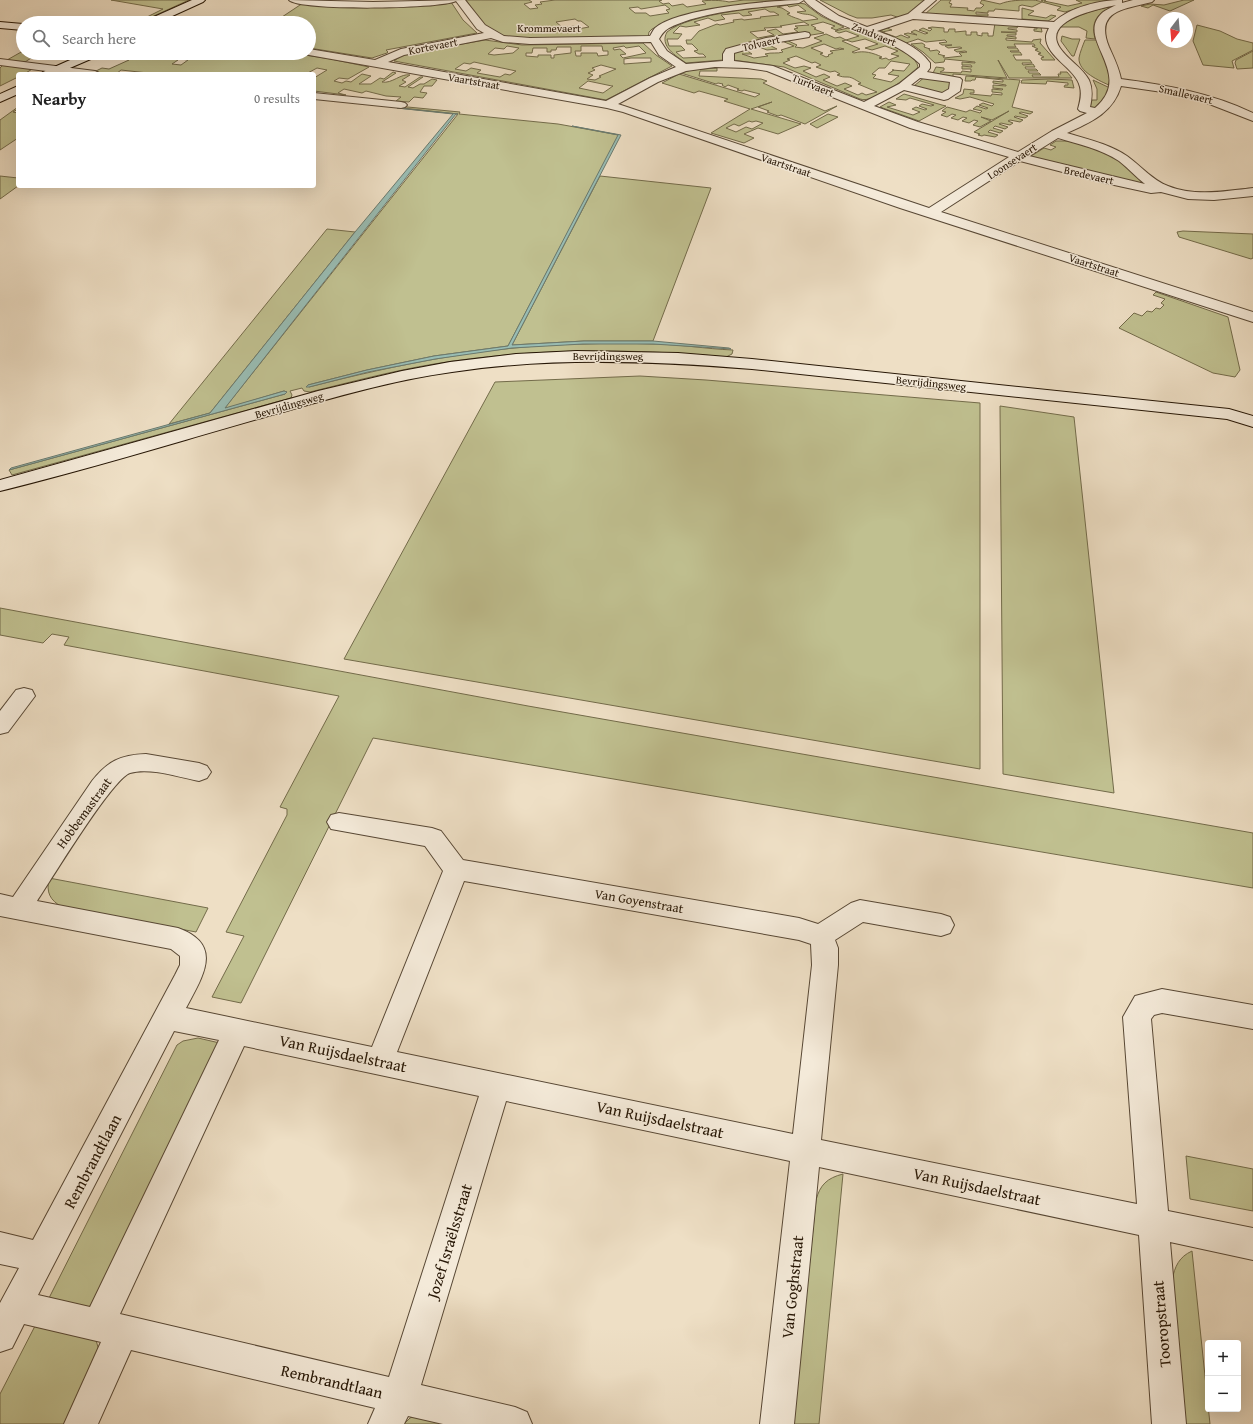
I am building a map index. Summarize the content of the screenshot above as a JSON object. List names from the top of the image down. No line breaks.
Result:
{"streets":{"street":["Krommevaert","Zandvaert","Tolvaert","Kortevaert","Vaartstraat","Turfvaert","Smallevaert","Loonsevaert","Bredevaert","Bevrijdingsweg","Hobbemastraat","Van Goyenstraat","Van Ruijsdaelstraat","Rembrandtlaan","Jozef Israëlsstraat","Van Goghstraat","Tooropstraat"]},"crossings":[["Krommevaert","Kortevaert"],["Tolvaert","Turfvaert"],["Kortevaert","Vaartstraat"],["Vaartstraat","Turfvaert"],["Vaartstraat","Loonsevaert"],["Turfvaert","Loonsevaert"],["Turfvaert","Bredevaert"],["Smallevaert","Loonsevaert"],["Loonsevaert","Bredevaert"],["Hobbemastraat","Van Ruijsdaelstraat"],["Hobbemastraat","Rembrandtlaan"],["Van Ruijsdaelstraat","Rembrandtlaan"],["Van Ruijsdaelstraat","Jozef Israëlsstraat"],["Van Ruijsdaelstraat","Van Goghstraat"],["Van Ruijsdaelstraat","Tooropstraat"],["Rembrandtlaan","Jozef Israëlsstraat"]],"north":"bottom","page":{"search":"Search here","heading":["Nearby","0 results"],"map_buttons":["+","−"]}}
